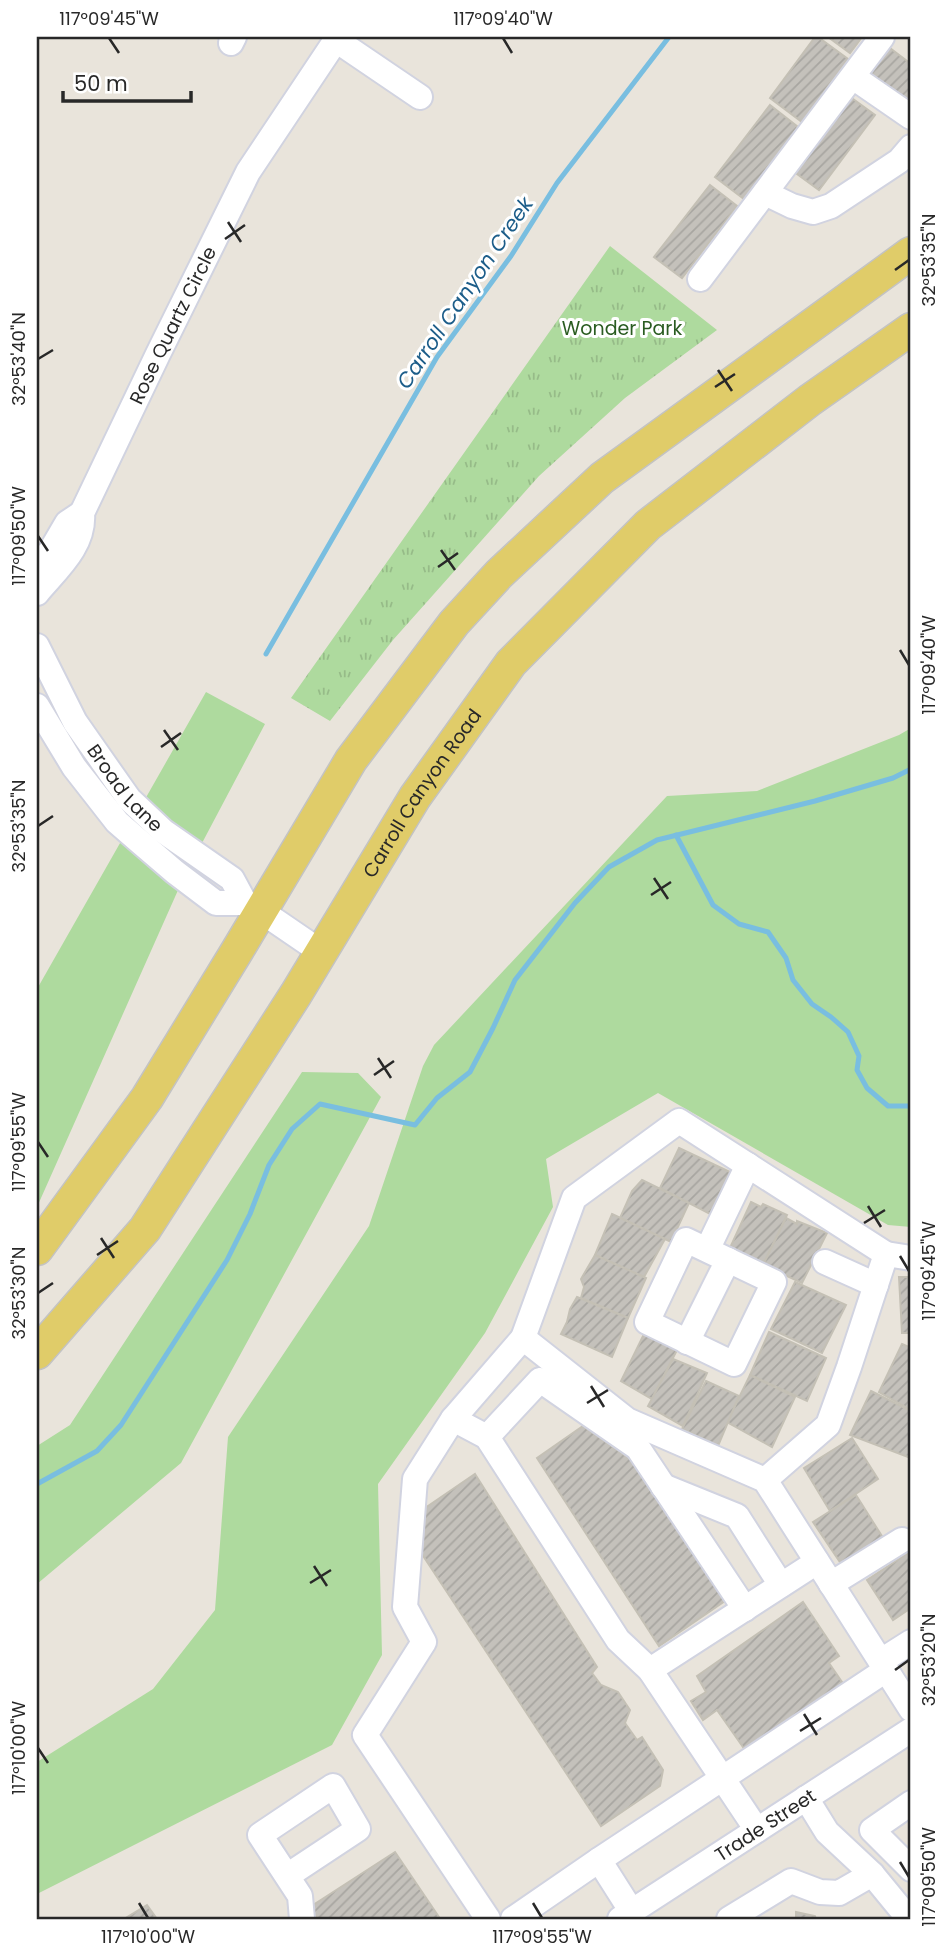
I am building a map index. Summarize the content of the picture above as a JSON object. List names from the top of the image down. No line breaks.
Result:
{"streets":{"main road":["Carroll Canyon Road"],"street":["Rose Quartz Circle","Broad Lane","Trade Street"]},"crossings":[["Broad Lane","Carroll Canyon Road"]],"water":["Carroll Canyon Creek"],"parks":["Wonder Park"],"scale_bar":"50 m","coordinates":["117°09'45\"W","117°09'40\"W","32°53'35\"N","32°53'40\"N","117°09'50\"W","117°09'55\"W","32°53'30\"N","32°53'20\"N","117°10'00\"W"]}
